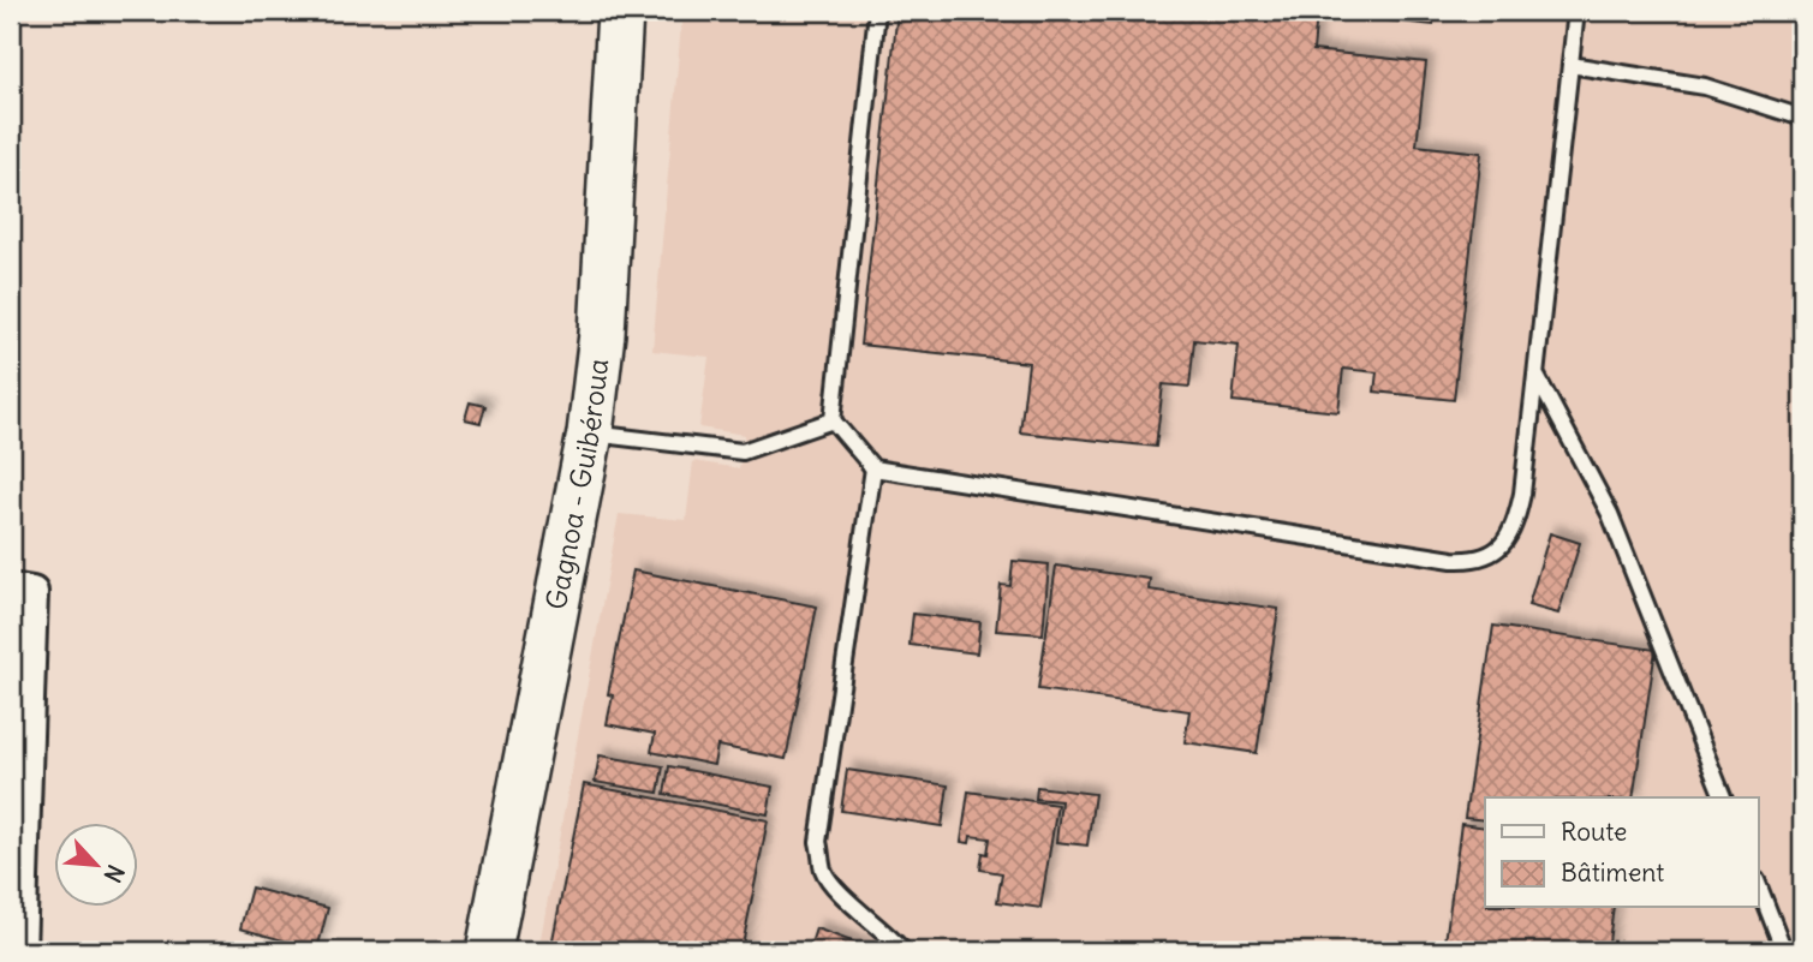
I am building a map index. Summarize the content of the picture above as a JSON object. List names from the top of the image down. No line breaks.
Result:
{"streets":{"main road":["Gagnoa - Guibéroua"]},"legend":["Route","Bâtiment"],"north":"bottom right"}
